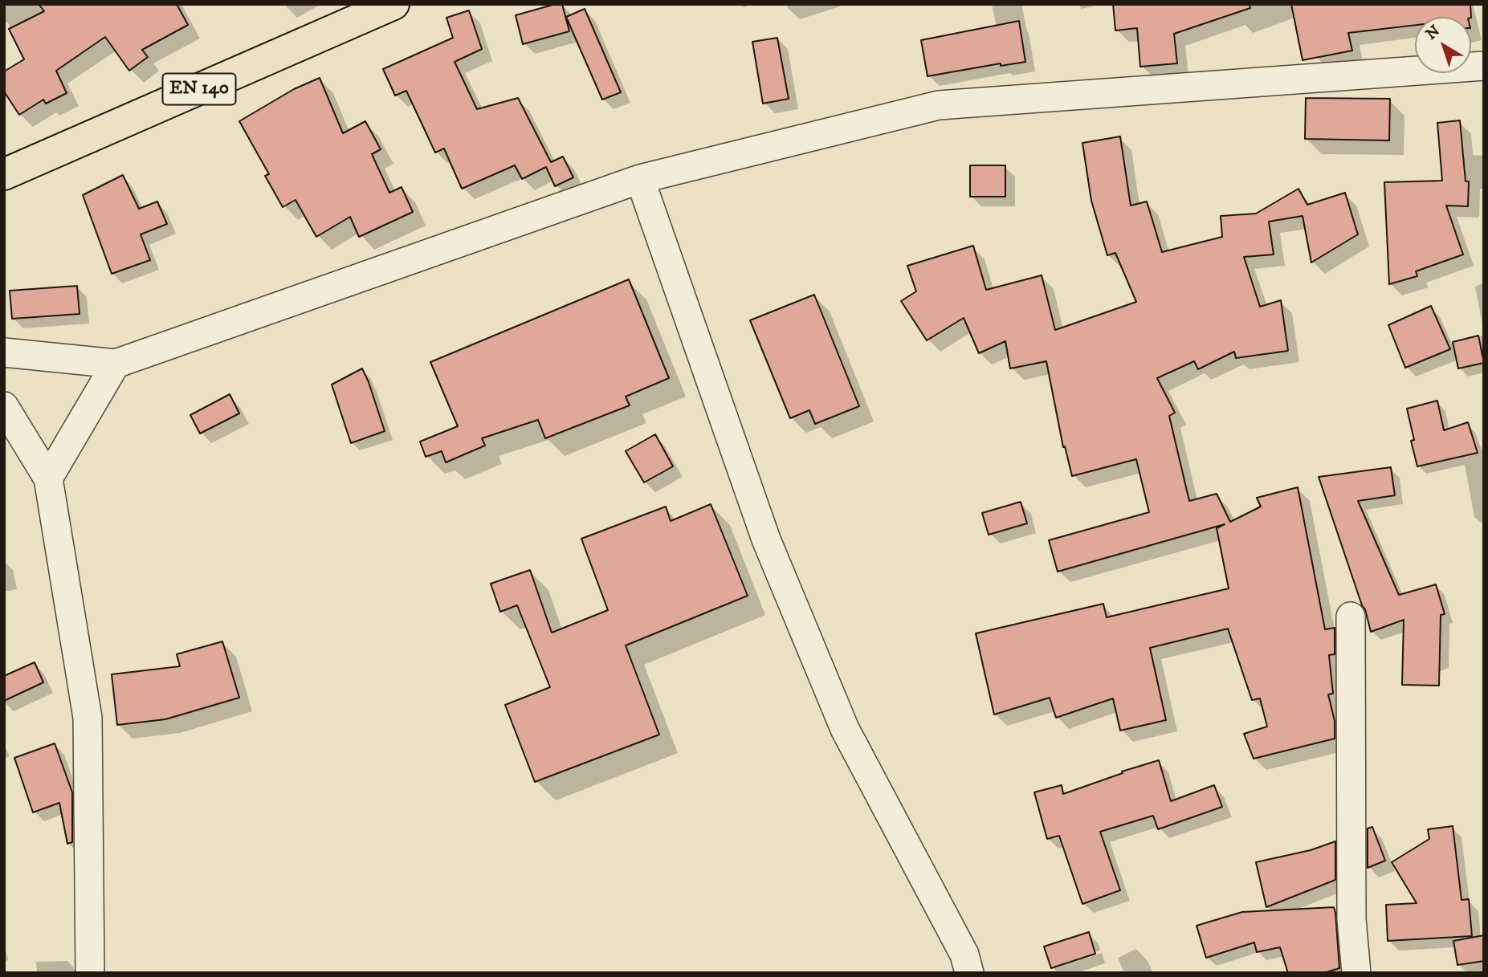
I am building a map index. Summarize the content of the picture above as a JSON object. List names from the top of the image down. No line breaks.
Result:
{"streets":{"main road":["EN 140"]},"north":"top left"}
